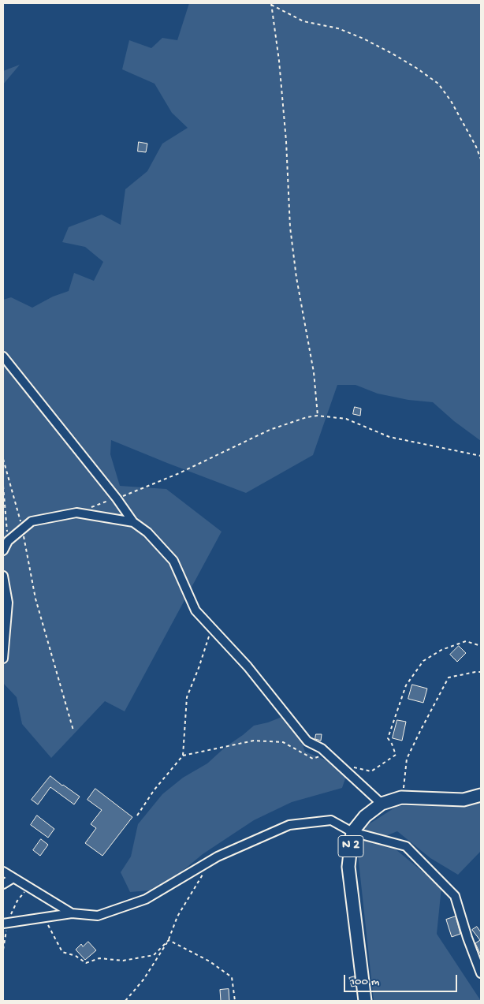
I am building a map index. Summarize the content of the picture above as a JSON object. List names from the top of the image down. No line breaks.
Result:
{"streets":{"main road":["N 2"]},"scale_bar":"100 m"}
